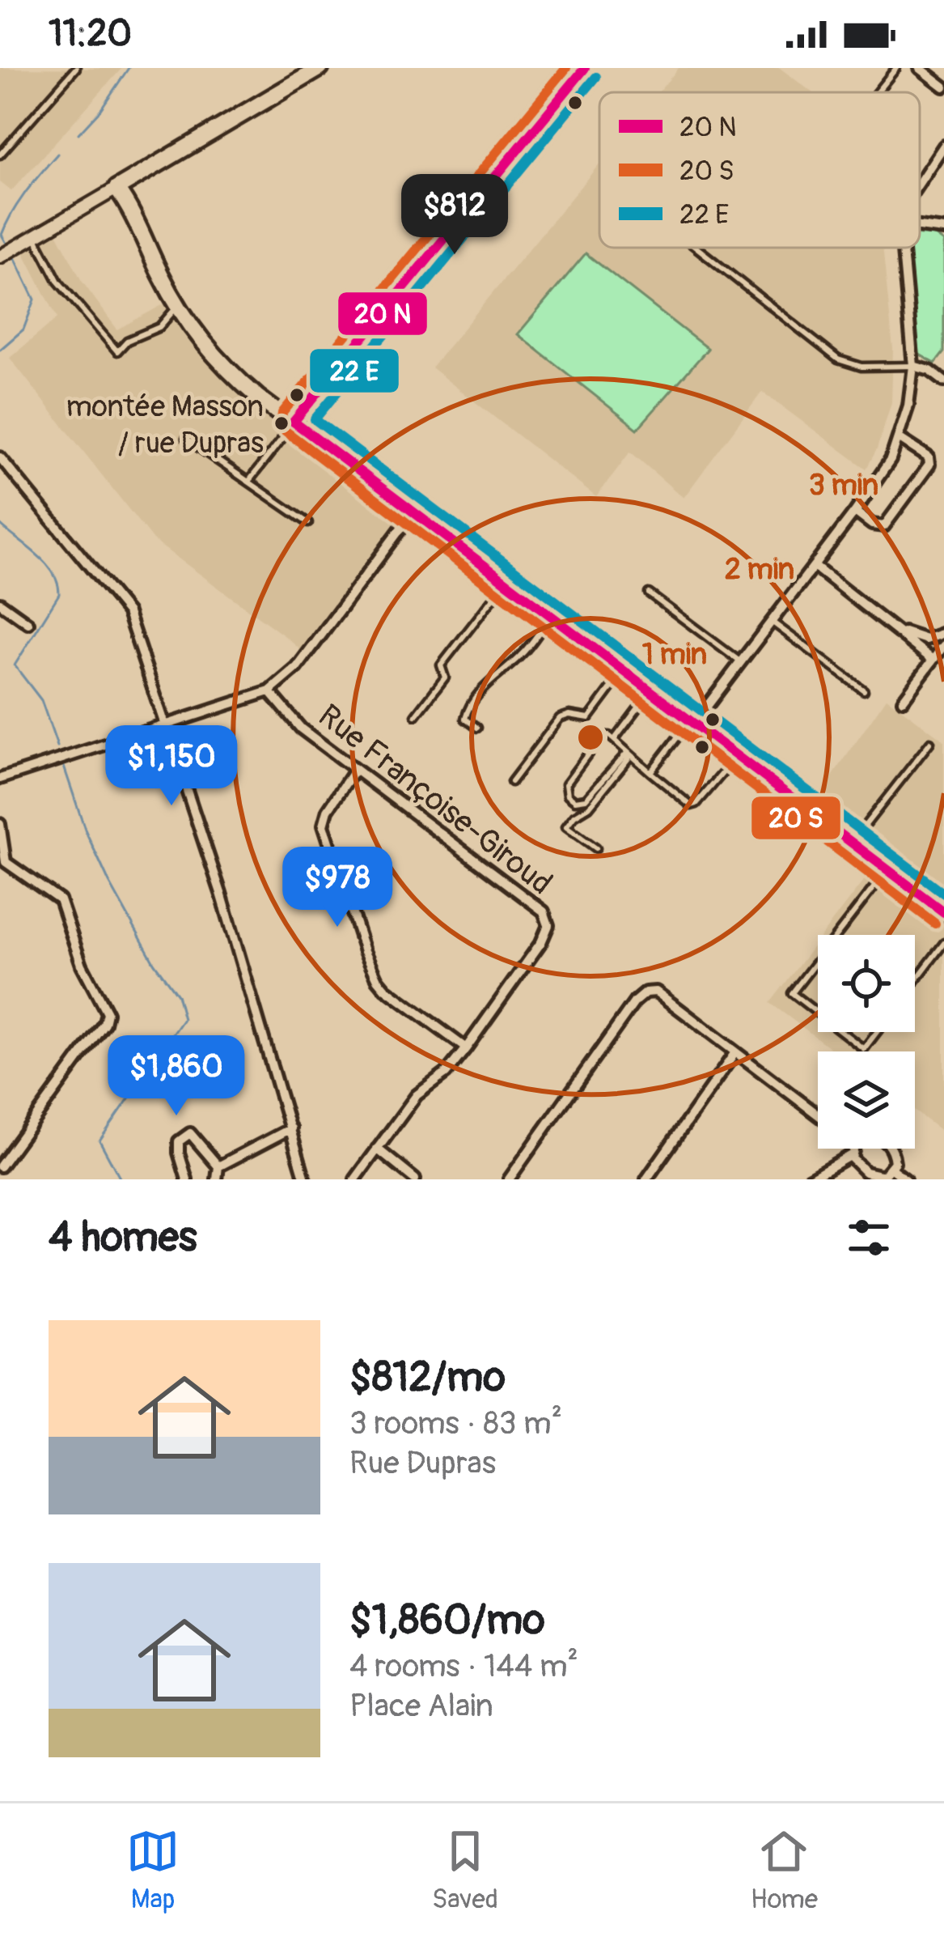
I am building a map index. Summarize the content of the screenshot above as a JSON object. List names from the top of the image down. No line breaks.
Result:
{"streets":{"street":["Rue Françoise-Giroud"]},"places":["montée Masson / rue Dupras"],"legend":["20 N","20 S","22 E"],"page":{"status":"11:20","price":["$812","$1,150","$978","$1,860"],"heading":"4 homes","list":[{"name":"$812/mo","note":"3 rooms · 83 m² · Rue Dupras"},{"name":"$1,860/mo","note":"4 rooms · 144 m² · Place Alain"}],"tabs":["Map","Saved","Home"]},"rings":["3 min","2 min","1 min"]}
